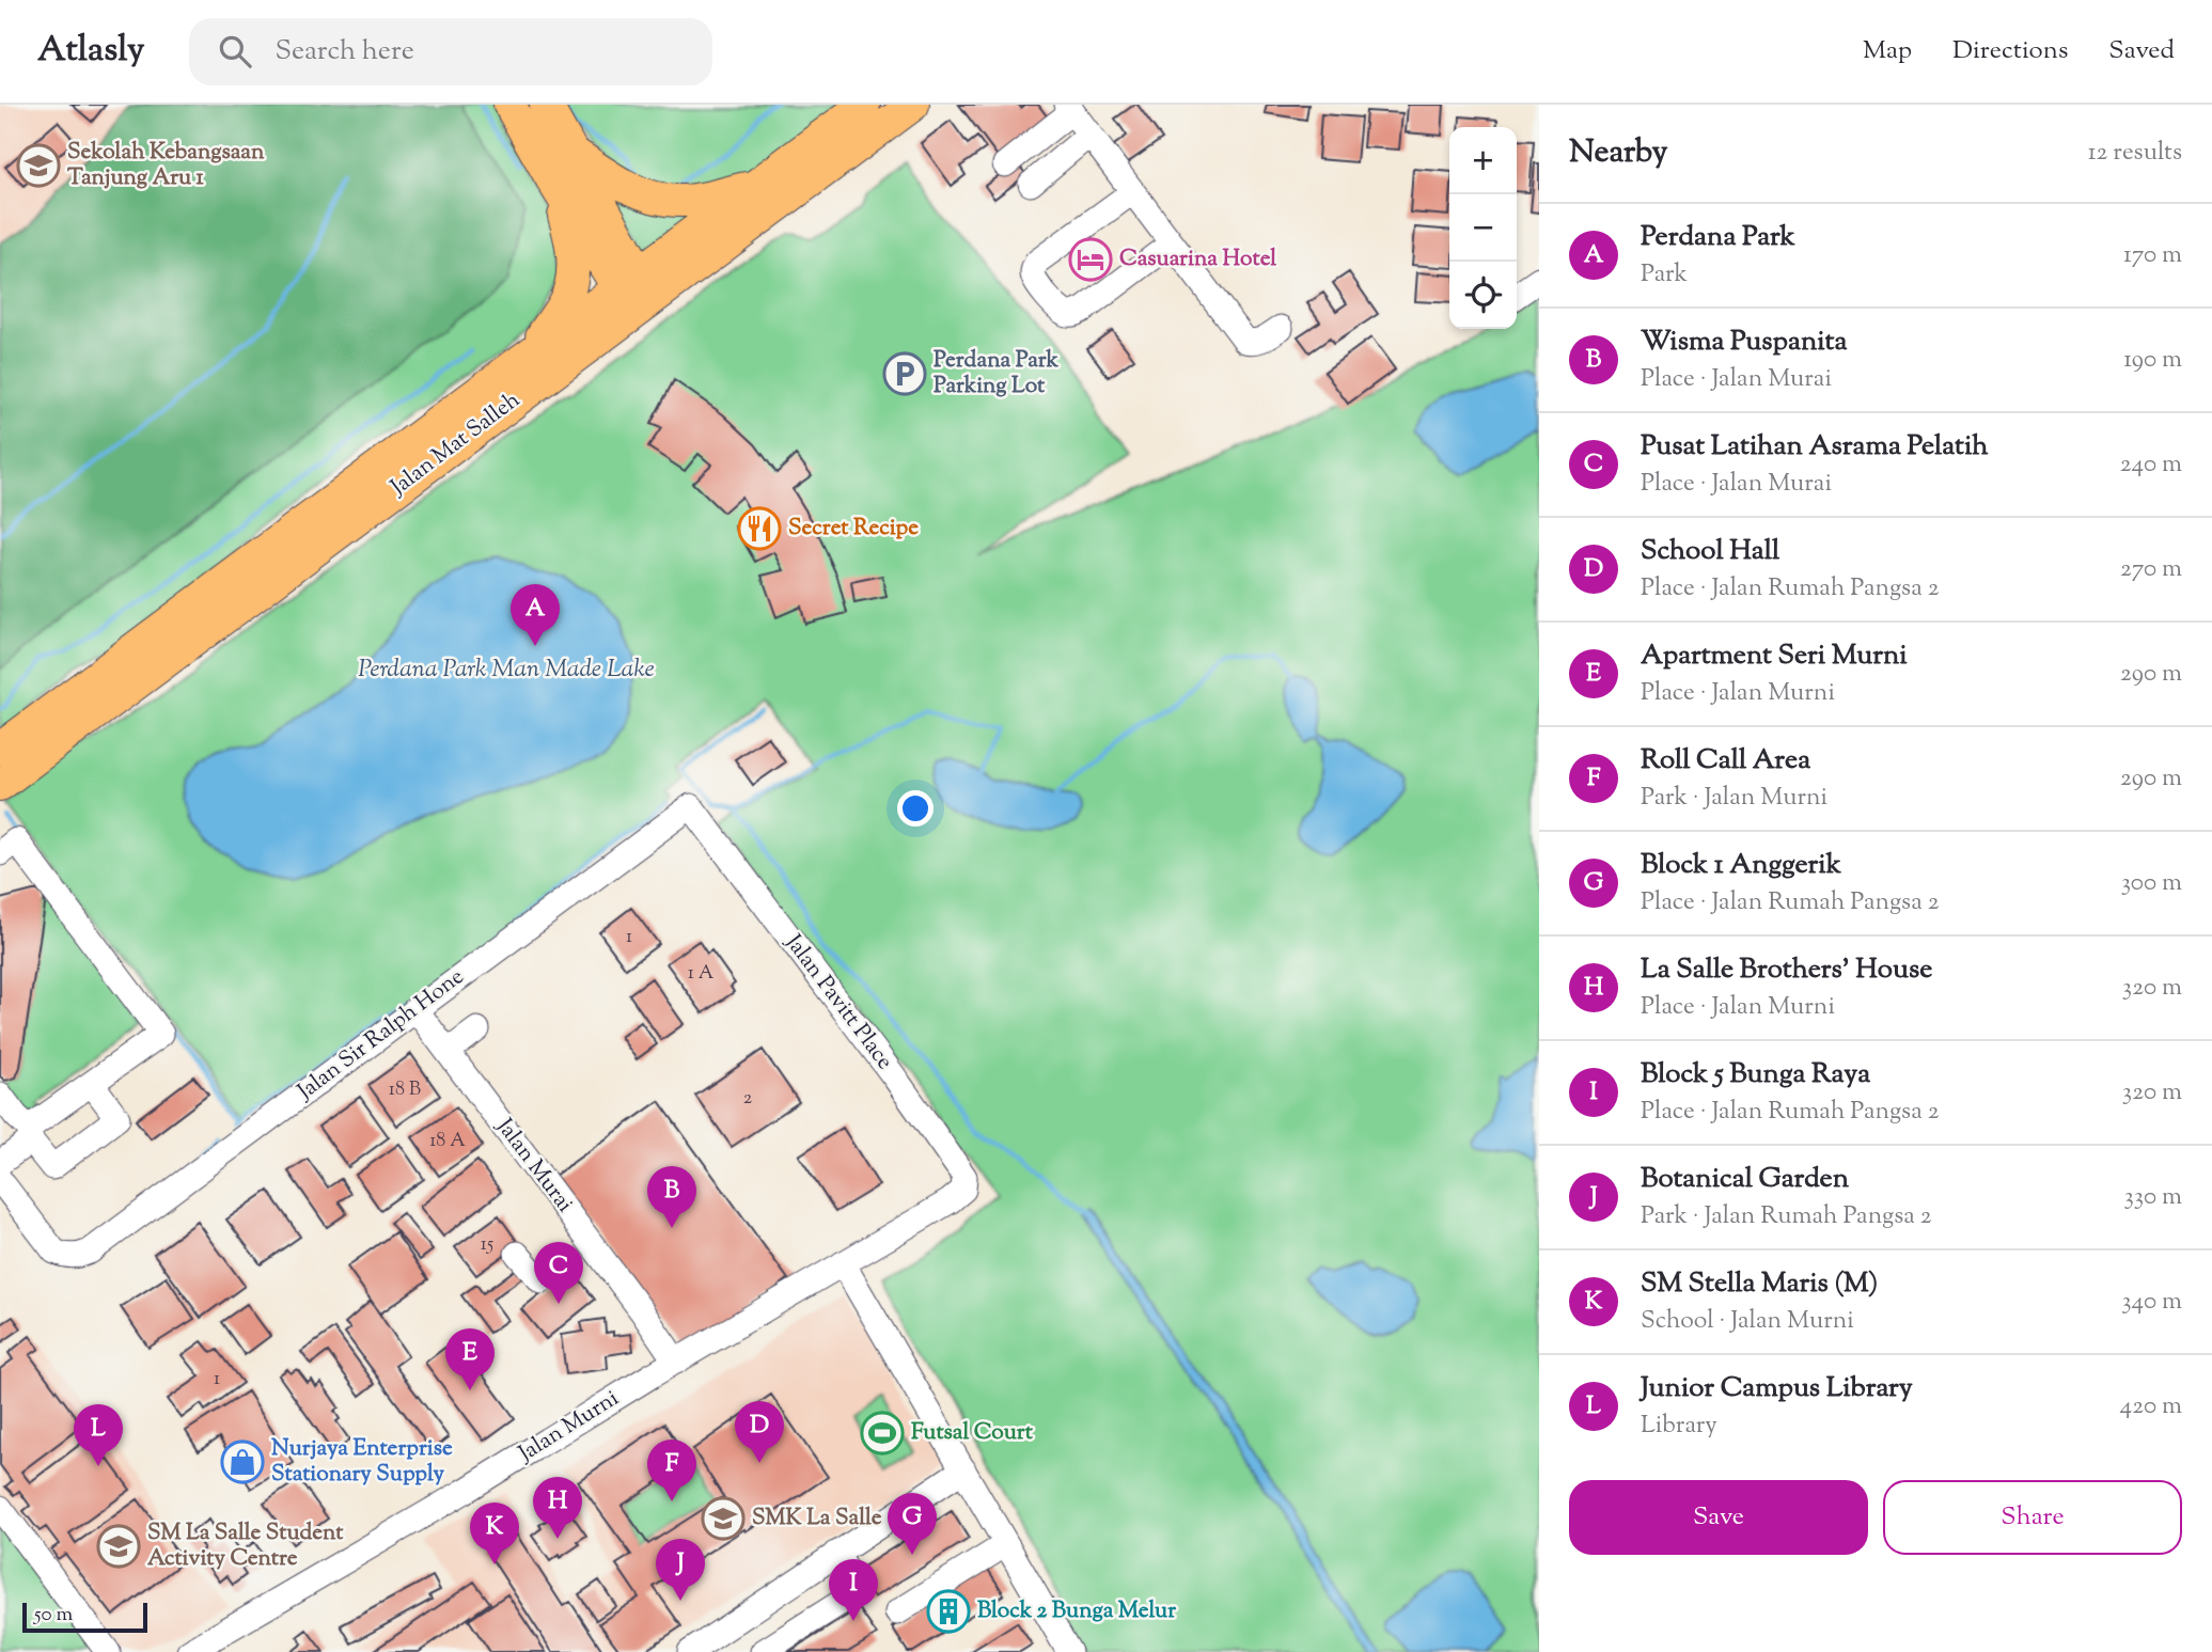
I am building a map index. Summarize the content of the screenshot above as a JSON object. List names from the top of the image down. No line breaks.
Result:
{"streets":{"main road":["Jalan Mat Salleh"],"street":["Jalan Pavitt Place","Jalan Sir Ralph Hone","Jalan Murai","Jalan Murni"]},"crossings":[["Jalan Pavitt Place","Jalan Sir Ralph Hone"],["Jalan Pavitt Place","Jalan Murni"],["Jalan Sir Ralph Hone","Jalan Murai"],["Jalan Murai","Jalan Murni"]],"water":["Perdana Park Man Made Lake"],"places":{"school or university":["Sekolah Kebangsaan Tanjung Aru 1","SMK La Salle","SM La Salle Student Activity Centre"],"hotel":["Casuarina Hotel"],"parking":["Perdana Park Parking Lot"],"restaurant":["Secret Recipe"],"sports":["Futsal Court"],"shop":["Nurjaya Enterprise Stationary Supply"],"building":["Block 2 Bunga Melur"]},"house_numbers":["1","1 A","18 B","2","18 A","15","1"],"scale_bar":"50 m","page":{"header":"Atlasly","search":"Search here","nav":["Map","Directions","Saved"],"heading":["Nearby","12 results"],"map_buttons":["+","−"],"list":[{"mark":"A","name":"Perdana Park","note":"Park","value":"170 m"},{"mark":"B","name":"Wisma Puspanita","note":"Place · Jalan Murai","value":"190 m"},{"mark":"C","name":"Pusat Latihan Asrama Pelatih","note":"Place · Jalan Murai","value":"240 m"},{"mark":"D","name":"School Hall","note":"Place · Jalan Rumah Pangsa 2","value":"270 m"},{"mark":"E","name":"Apartment Seri Murni","note":"Place · Jalan Murni","value":"290 m"},{"mark":"F","name":"Roll Call Area","note":"Park · Jalan Murni","value":"290 m"},{"mark":"G","name":"Block 1 Anggerik","note":"Place · Jalan Rumah Pangsa 2","value":"300 m"},{"mark":"H","name":"La Salle Brothers' House","note":"Place · Jalan Murni","value":"320 m"},{"mark":"I","name":"Block 5 Bunga Raya","note":"Place · Jalan Rumah Pangsa 2","value":"320 m"},{"mark":"J","name":"Botanical Garden","note":"Park · Jalan Rumah Pangsa 2","value":"330 m"},{"mark":"K","name":"SM Stella Maris (M)","note":"School · Jalan Murni","value":"340 m"},{"mark":"L","name":"Junior Campus Library","note":"Library","value":"420 m"}],"pins":["A","B","C","E","D","L","F","H","G","K","J","I"],"buttons":["Save","Share"],"scale":"50 m"}}
